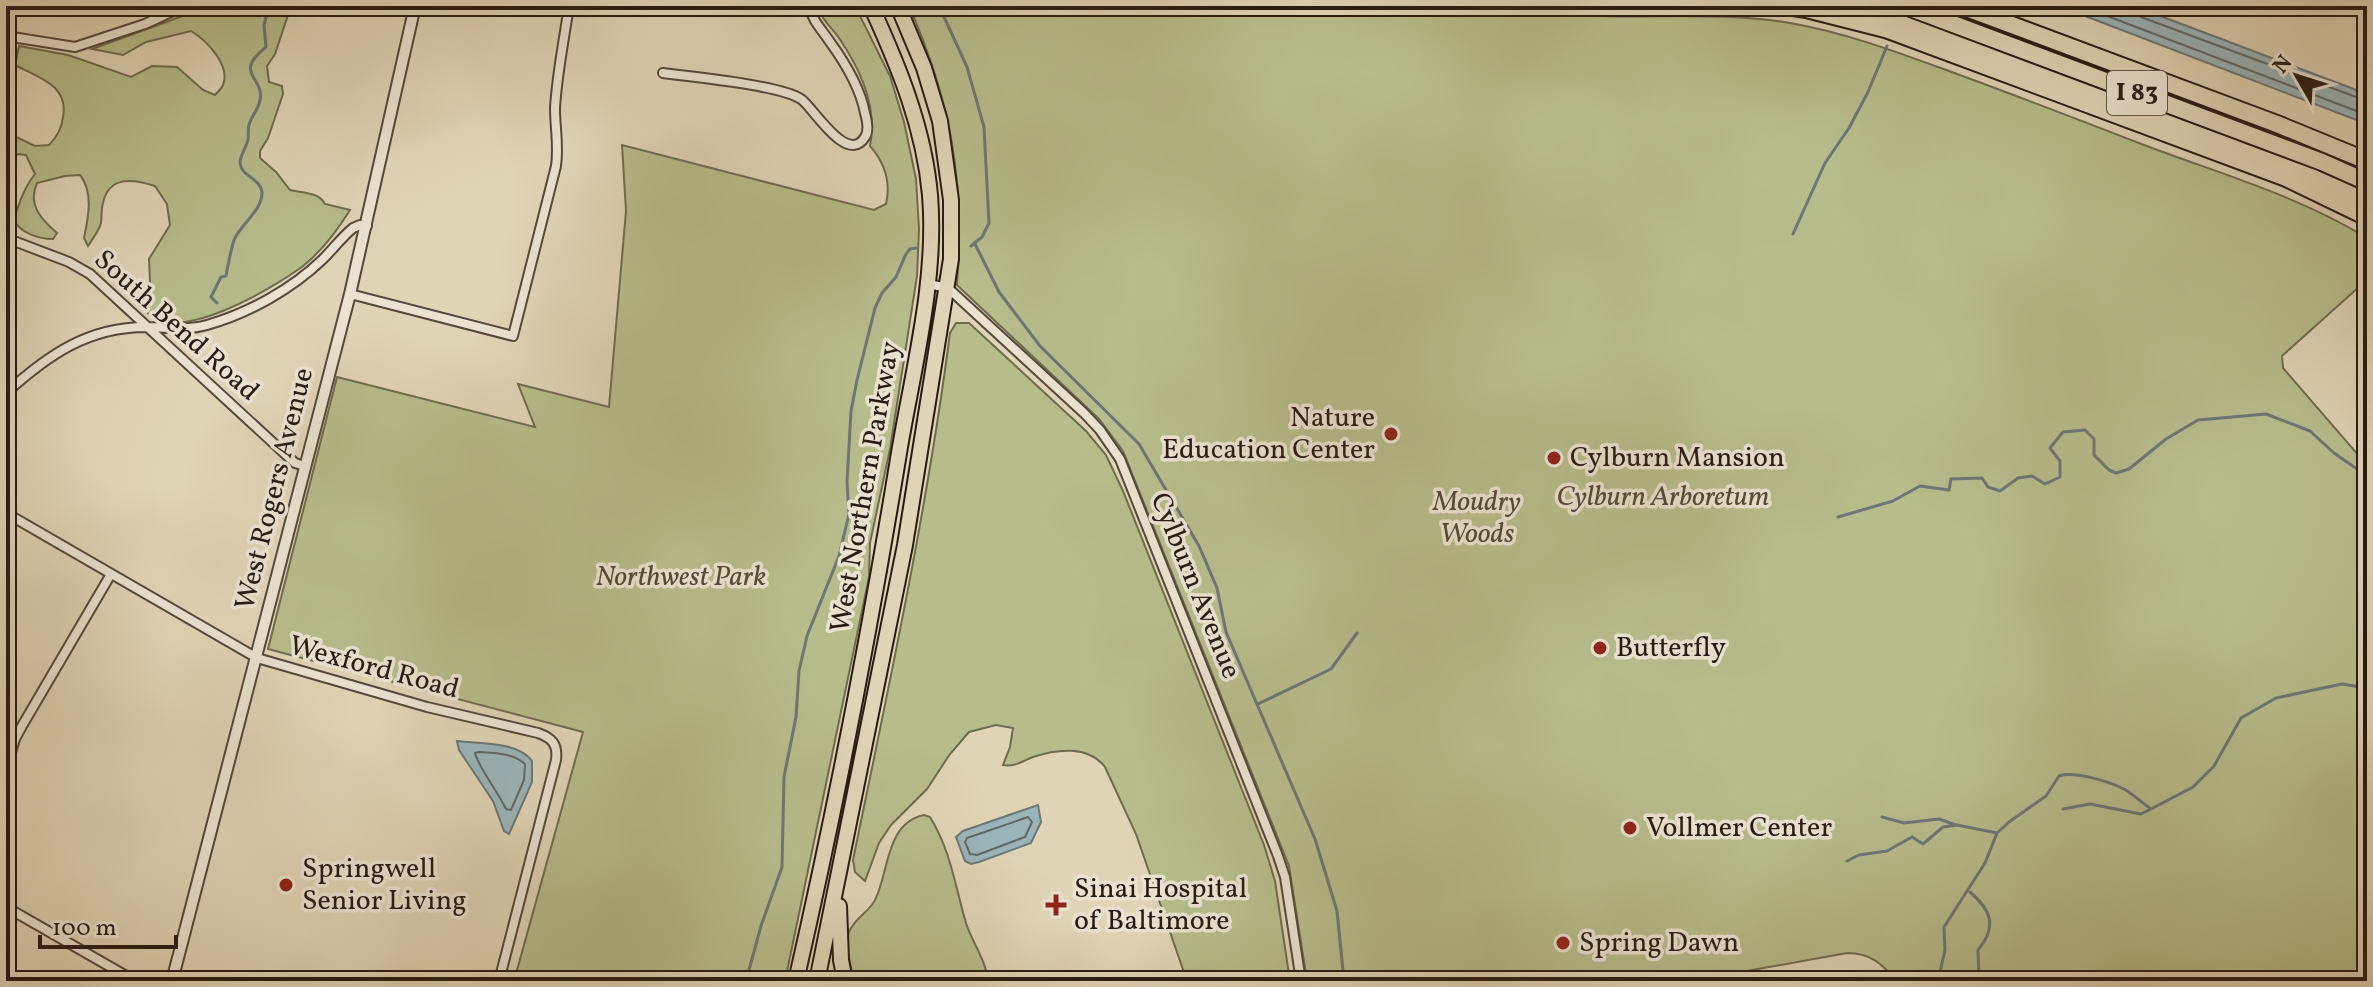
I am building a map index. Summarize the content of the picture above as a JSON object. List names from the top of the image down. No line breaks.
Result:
{"streets":{"highway":["I 83"],"main road":["West Northern Parkway"],"street":["South Bend Road","West Rogers Avenue","Cylburn Avenue","Wexford Road"]},"crossings":[["South Bend Road","West Rogers Avenue"],["West Northern Parkway","Cylburn Avenue"],["West Rogers Avenue","Wexford Road"]],"parks":["Cylburn Arboretum","Moudry Woods","Northwest Park"],"places":{"other":["Nature Education Center","Cylburn Mansion","Butterfly","Vollmer Center","Springwell Senior Living","Spring Dawn"],"health":["Sinai Hospital of Baltimore"]},"scale_bar":"100 m","north":"top left"}
